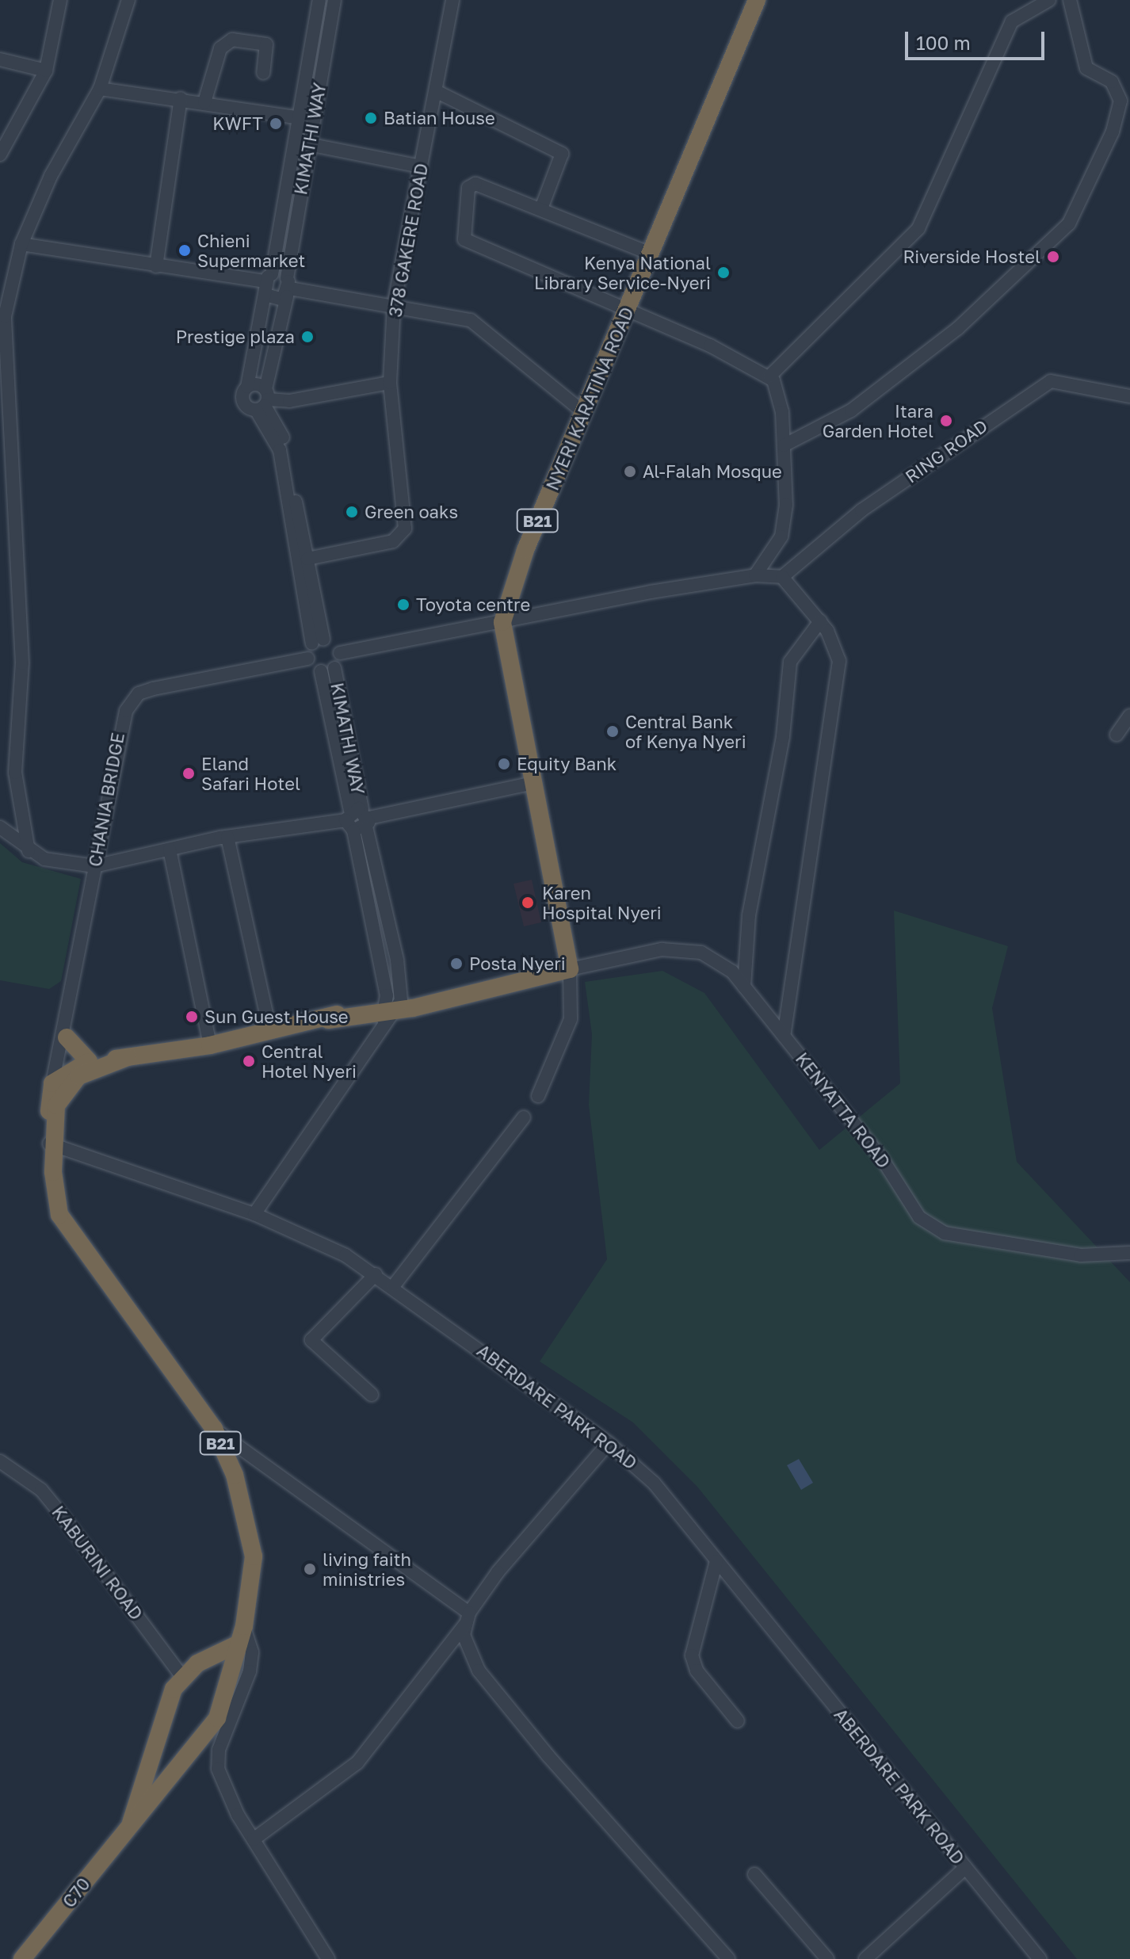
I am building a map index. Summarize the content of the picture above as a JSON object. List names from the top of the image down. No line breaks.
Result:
{"streets":{"highway":["NYERI KARATINA ROAD","B21","C70"],"street":["KIMATHI WAY","378 GAKERE ROAD","RING ROAD","CHANIA BRIDGE","KENYATTA ROAD","ABERDARE PARK ROAD","KABURINI ROAD"]},"crossings":[["B21","CHANIA BRIDGE"],["B21","ABERDARE PARK ROAD"],["B21","KABURINI ROAD"],["B21","C70"]],"places":["Batian House","KWFT","Chieni Supermarket","Riverside Hostel","Kenya National Library Service-Nyeri","Prestige plaza","Itara Garden Hotel","Al-Falah Mosque","Green oaks","Toyota centre","Central Bank of Kenya Nyeri","Equity Bank","Eland Safari Hotel","Karen Hospital Nyeri","Posta Nyeri","Sun Guest House","Central Hotel Nyeri","living faith ministries"],"scale_bar":"100 m"}
